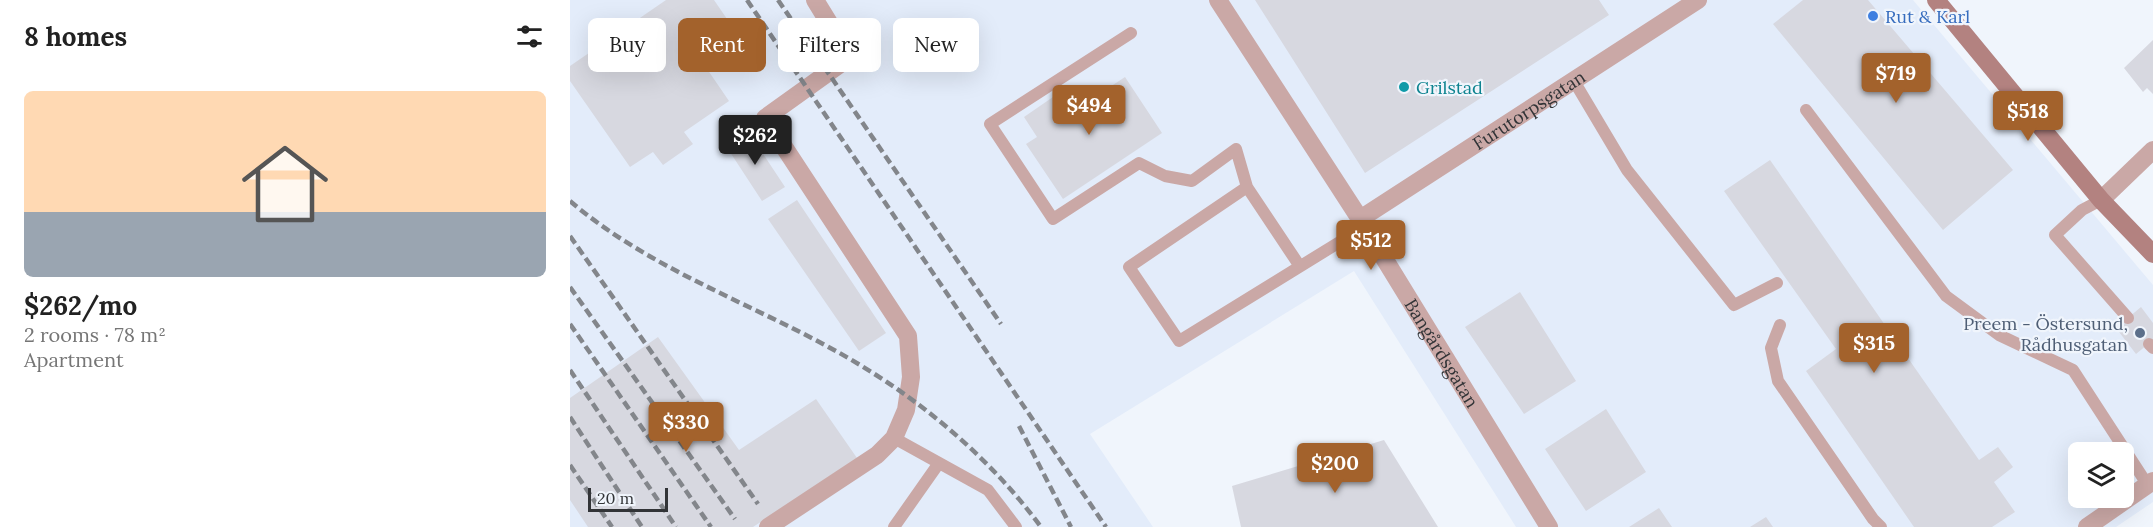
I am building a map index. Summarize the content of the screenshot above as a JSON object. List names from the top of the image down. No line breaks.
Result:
{"streets":{"street":["Furutorpsgatan","Bangårdsgatan"]},"crossings":[["Furutorpsgatan","Bangårdsgatan"]],"places":["Rut & Karl","Grilstad","Preem - Östersund, Rådhusgatan"],"scale_bar":"20 m","page":{"heading":"8 homes","chip":["Buy","Rent","Filters","New"],"price":["$719","$494","$518","$262","$512","$315","$330","$200"],"list":[{"name":"$262/mo","note":"2 rooms · 78 m² · Apartment"}],"scale":"20 m"}}
